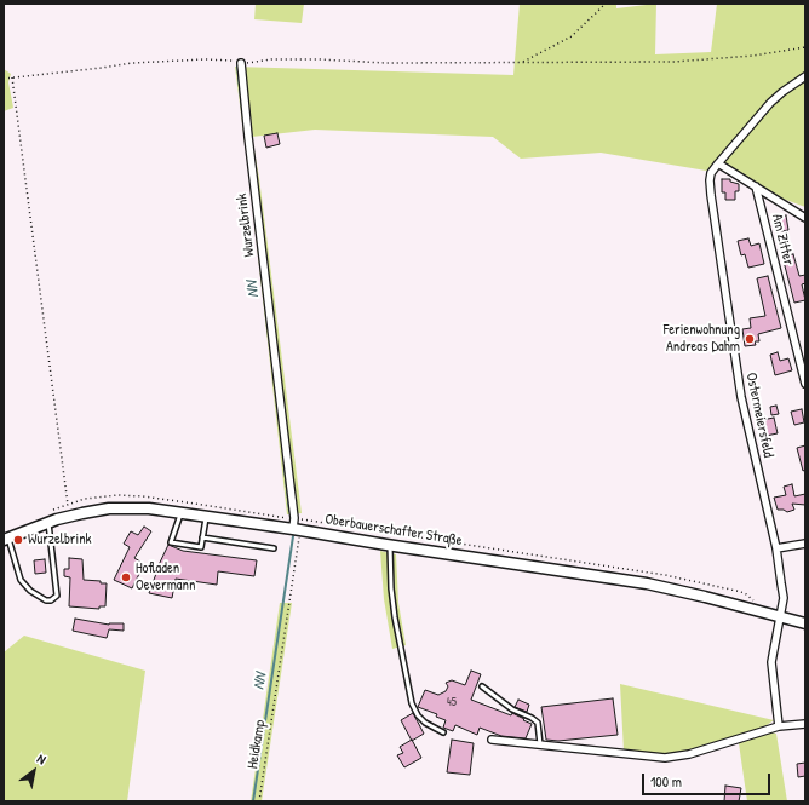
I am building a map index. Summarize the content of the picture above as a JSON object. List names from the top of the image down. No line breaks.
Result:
{"streets":{"main road":["Oberbauerschafter Straße"],"street":["Wurzelbrink","Am Zitter","Ostermeiersfeld"],"path":["Heidkamp"]},"crossings":[["Wurzelbrink","Oberbauerschafter Straße"],["Wurzelbrink","Heidkamp"],["Am Zitter","Ostermeiersfeld"],["Ostermeiersfeld","Oberbauerschafter Straße"],["Oberbauerschafter Straße","Heidkamp"]],"water":["NN"],"places":["Ferienwohnung Andreas Dahm","Wurzelbrink","Hofladen Oevermann"],"house_numbers":["45"],"scale_bar":"100 m","north":"top right"}
